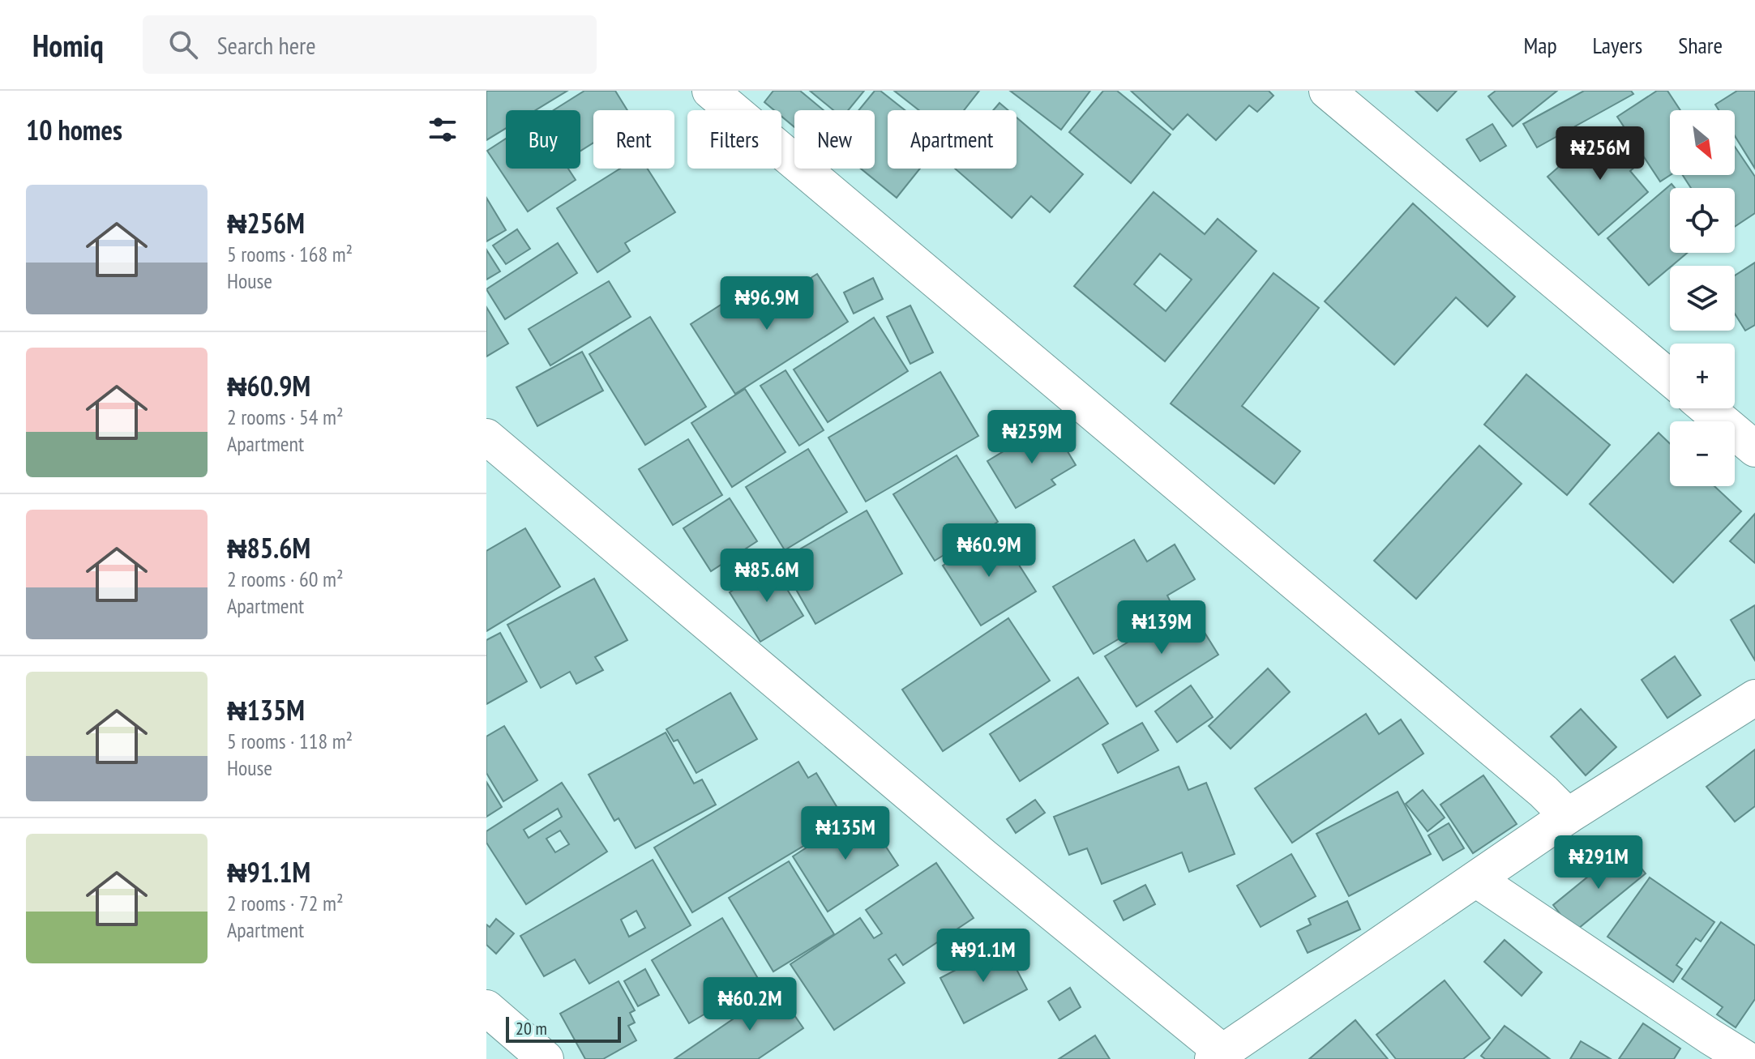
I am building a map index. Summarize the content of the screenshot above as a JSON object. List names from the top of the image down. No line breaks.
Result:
{"scale_bar":"20 m","north":"bottom right","page":{"header":"Homiq","search":"Search here","nav":["Map","Layers","Share"],"heading":"10 homes","map_buttons":["+","−"],"chip":["Buy","Rent","Filters","New","Apartment"],"price":["₦256M","₦96.9M","₦259M","₦60.9M","₦85.6M","₦139M","₦135M","₦291M","₦91.1M","₦60.2M"],"list":[{"name":"₦256M","note":"5 rooms · 168 m² · House"},{"name":"₦60.9M","note":"2 rooms · 54 m² · Apartment"},{"name":"₦85.6M","note":"2 rooms · 60 m² · Apartment"},{"name":"₦135M","note":"5 rooms · 118 m² · House"},{"name":"₦91.1M","note":"2 rooms · 72 m² · Apartment"}],"scale":"20 m"}}
